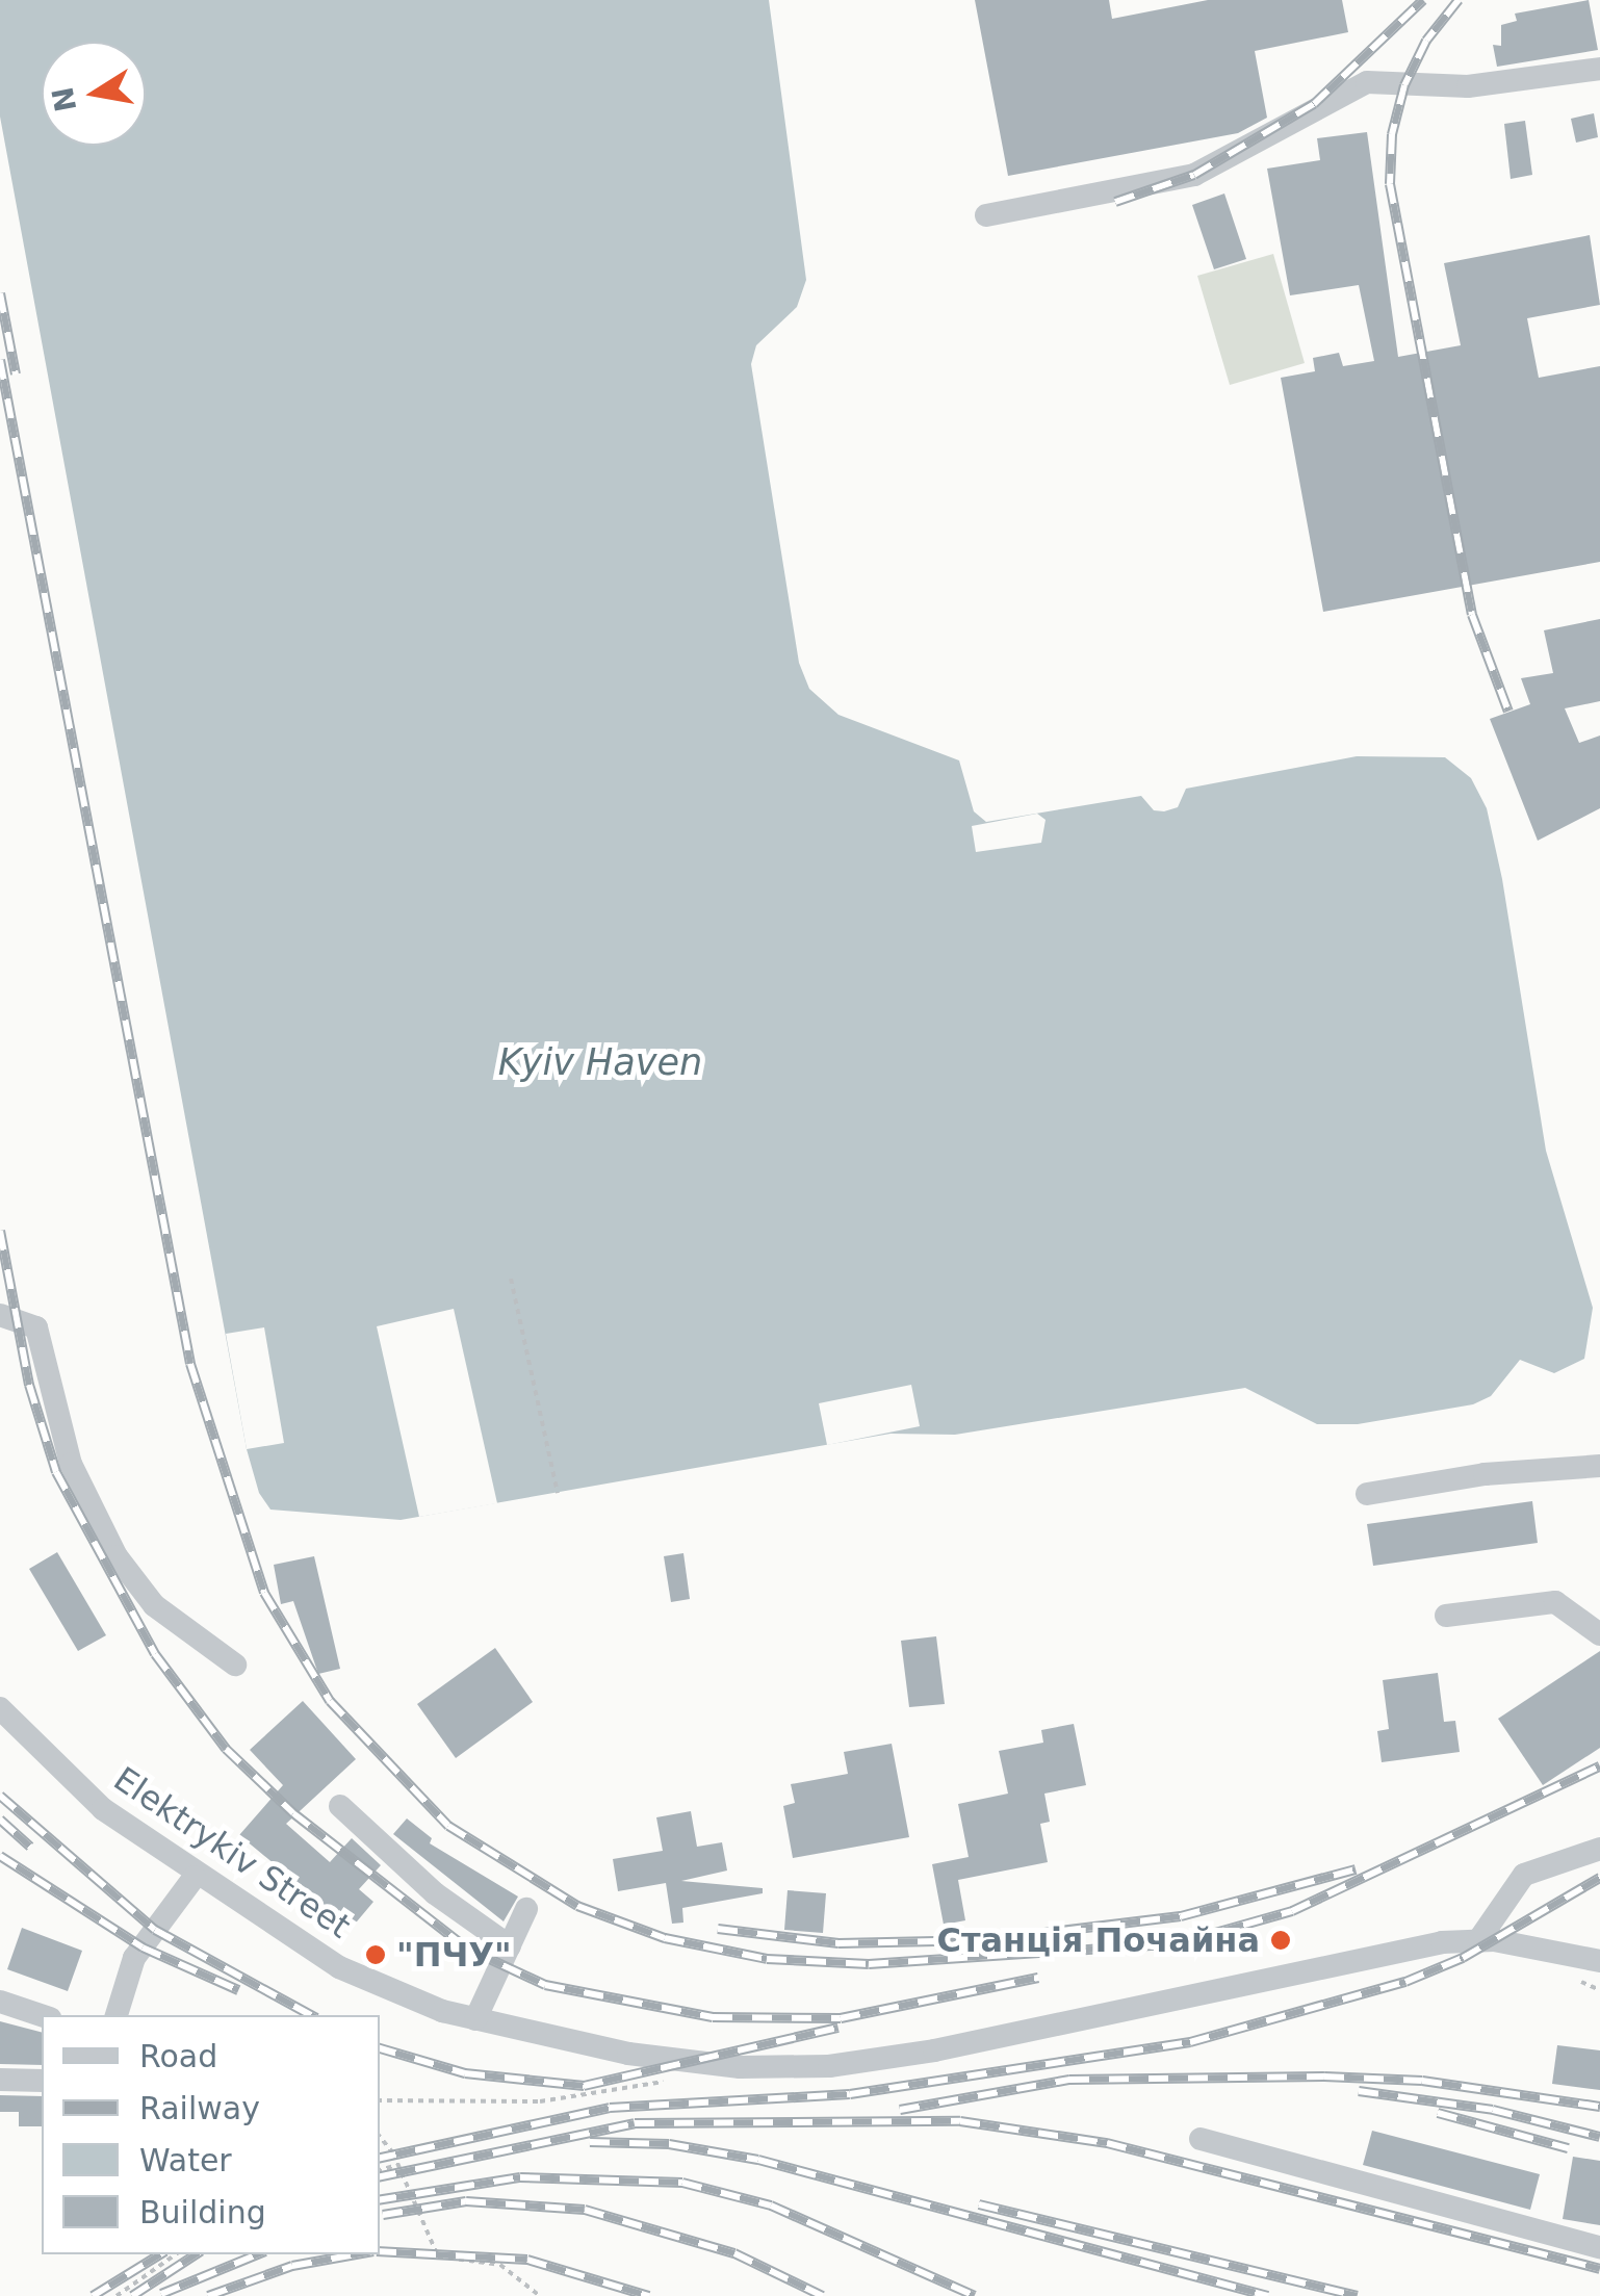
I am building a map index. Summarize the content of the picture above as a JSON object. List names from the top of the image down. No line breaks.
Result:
{"streets":{"street":["Elektrykiv Street"]},"water":["Kyiv Haven"],"places":["Станція Почайна","\"ПЧУ\""],"legend":["Road","Railway","Water","Building"],"north":"left"}
